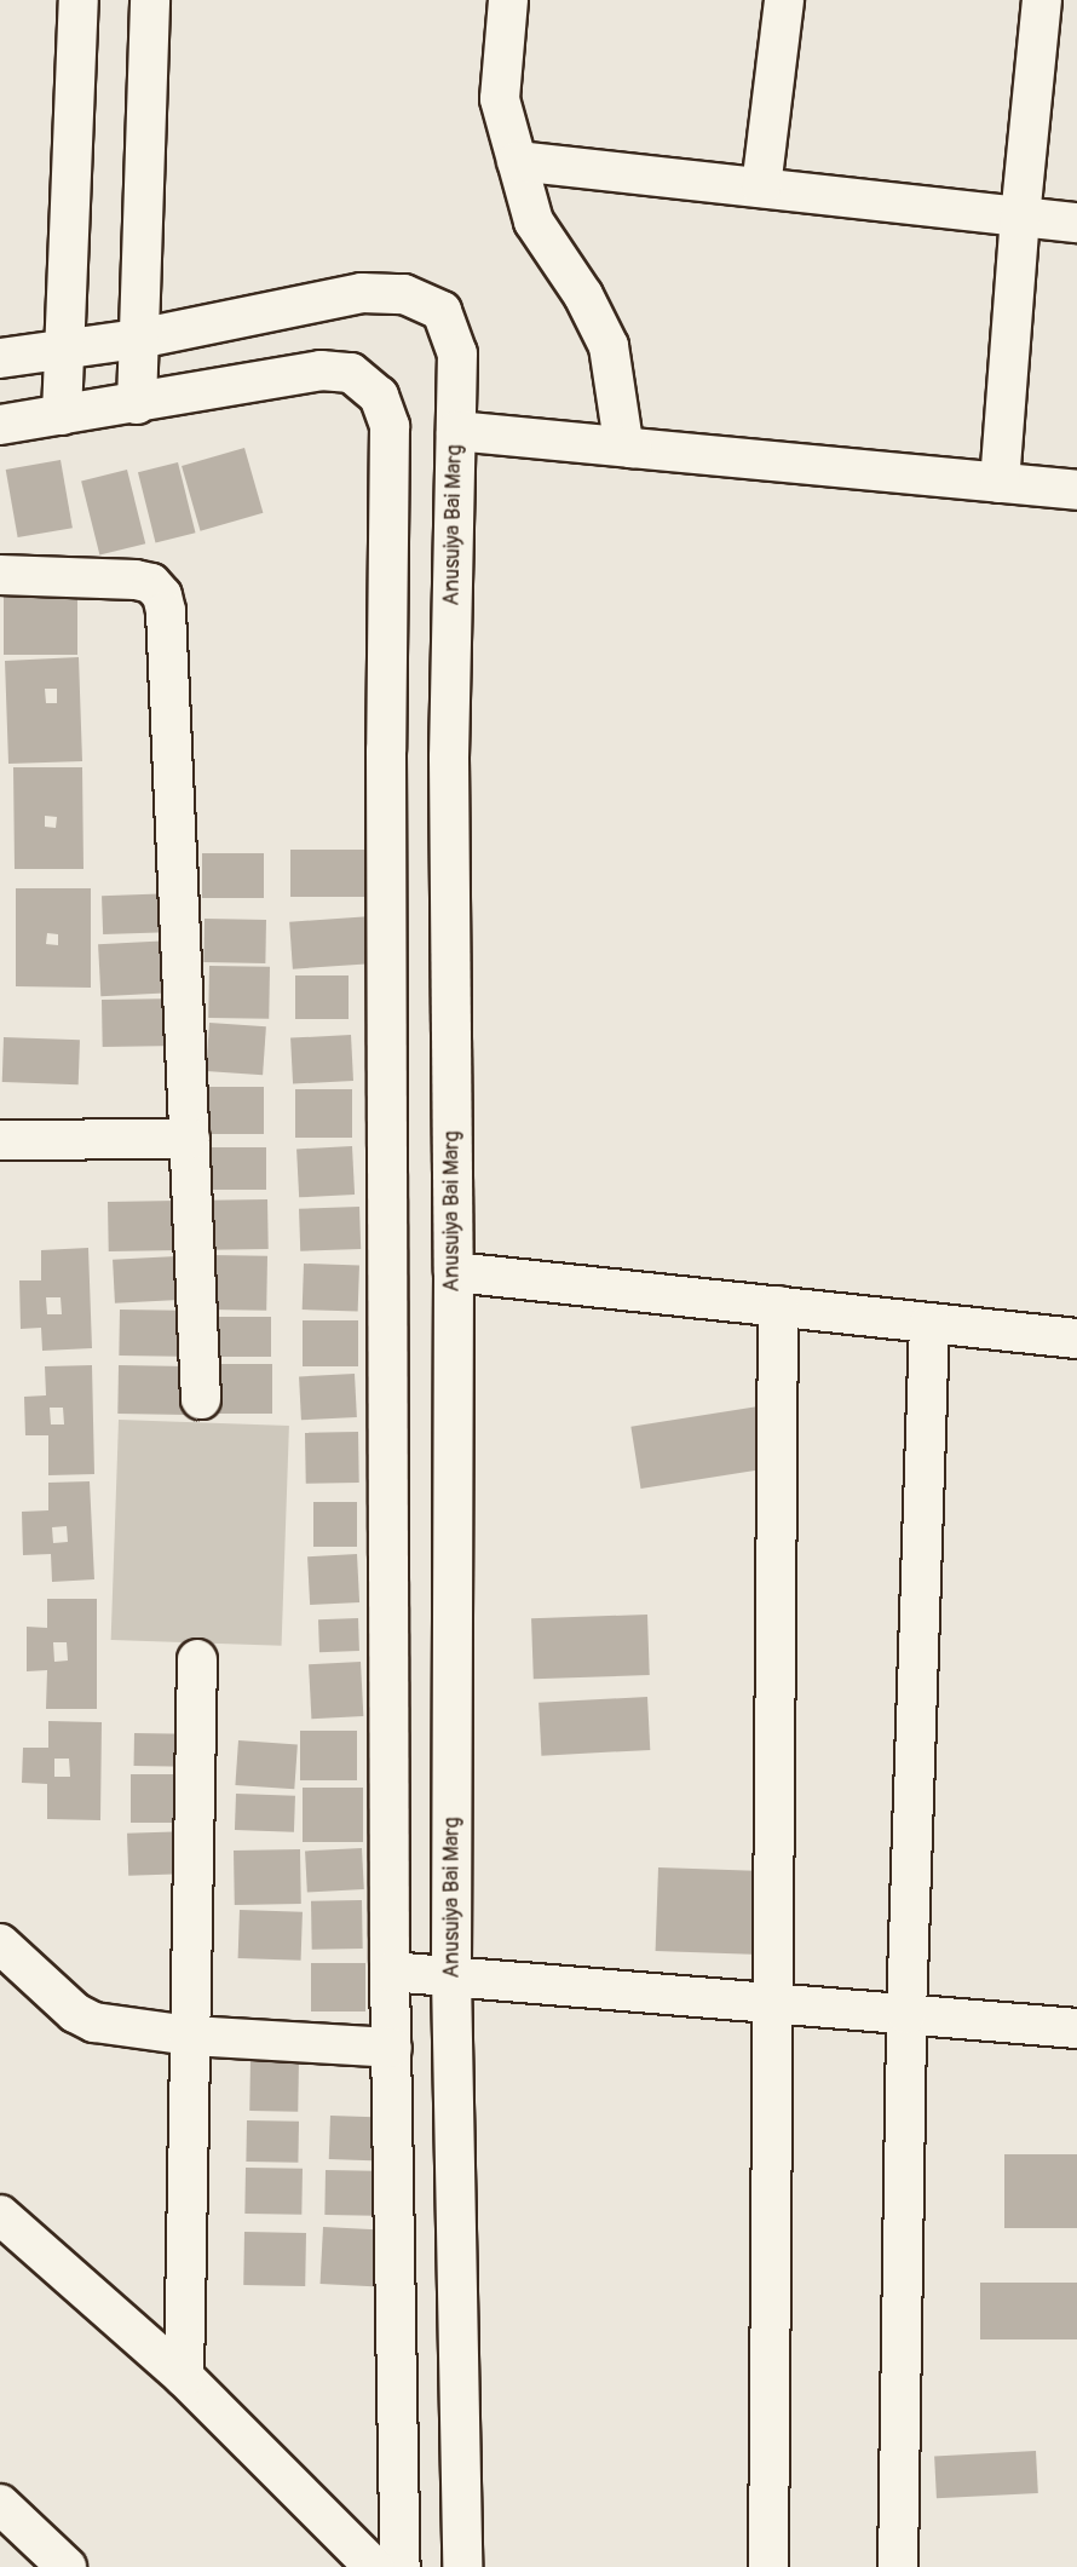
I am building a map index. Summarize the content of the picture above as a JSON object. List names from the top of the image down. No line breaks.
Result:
{"streets":{"street":["Anusuiya Bai Marg"]}}
